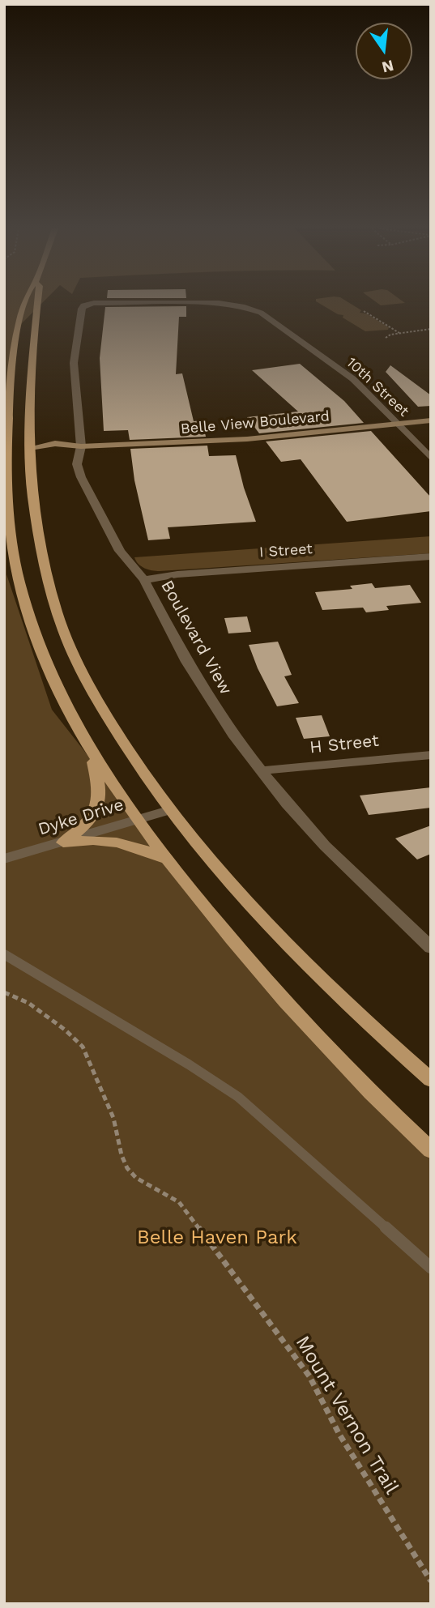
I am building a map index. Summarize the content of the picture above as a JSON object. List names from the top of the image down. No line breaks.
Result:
{"streets":{"main road":["Belle View Boulevard"],"street":["10th Street","I Street","Boulevard View","H Street","Dyke Drive"],"path":["Mount Vernon Trail"]},"crossings":[["10th Street","Belle View Boulevard"],["Belle View Boulevard","Boulevard View"],["I Street","Boulevard View"],["Boulevard View","H Street"]],"parks":["Belle Haven Park"],"north":"bottom"}
